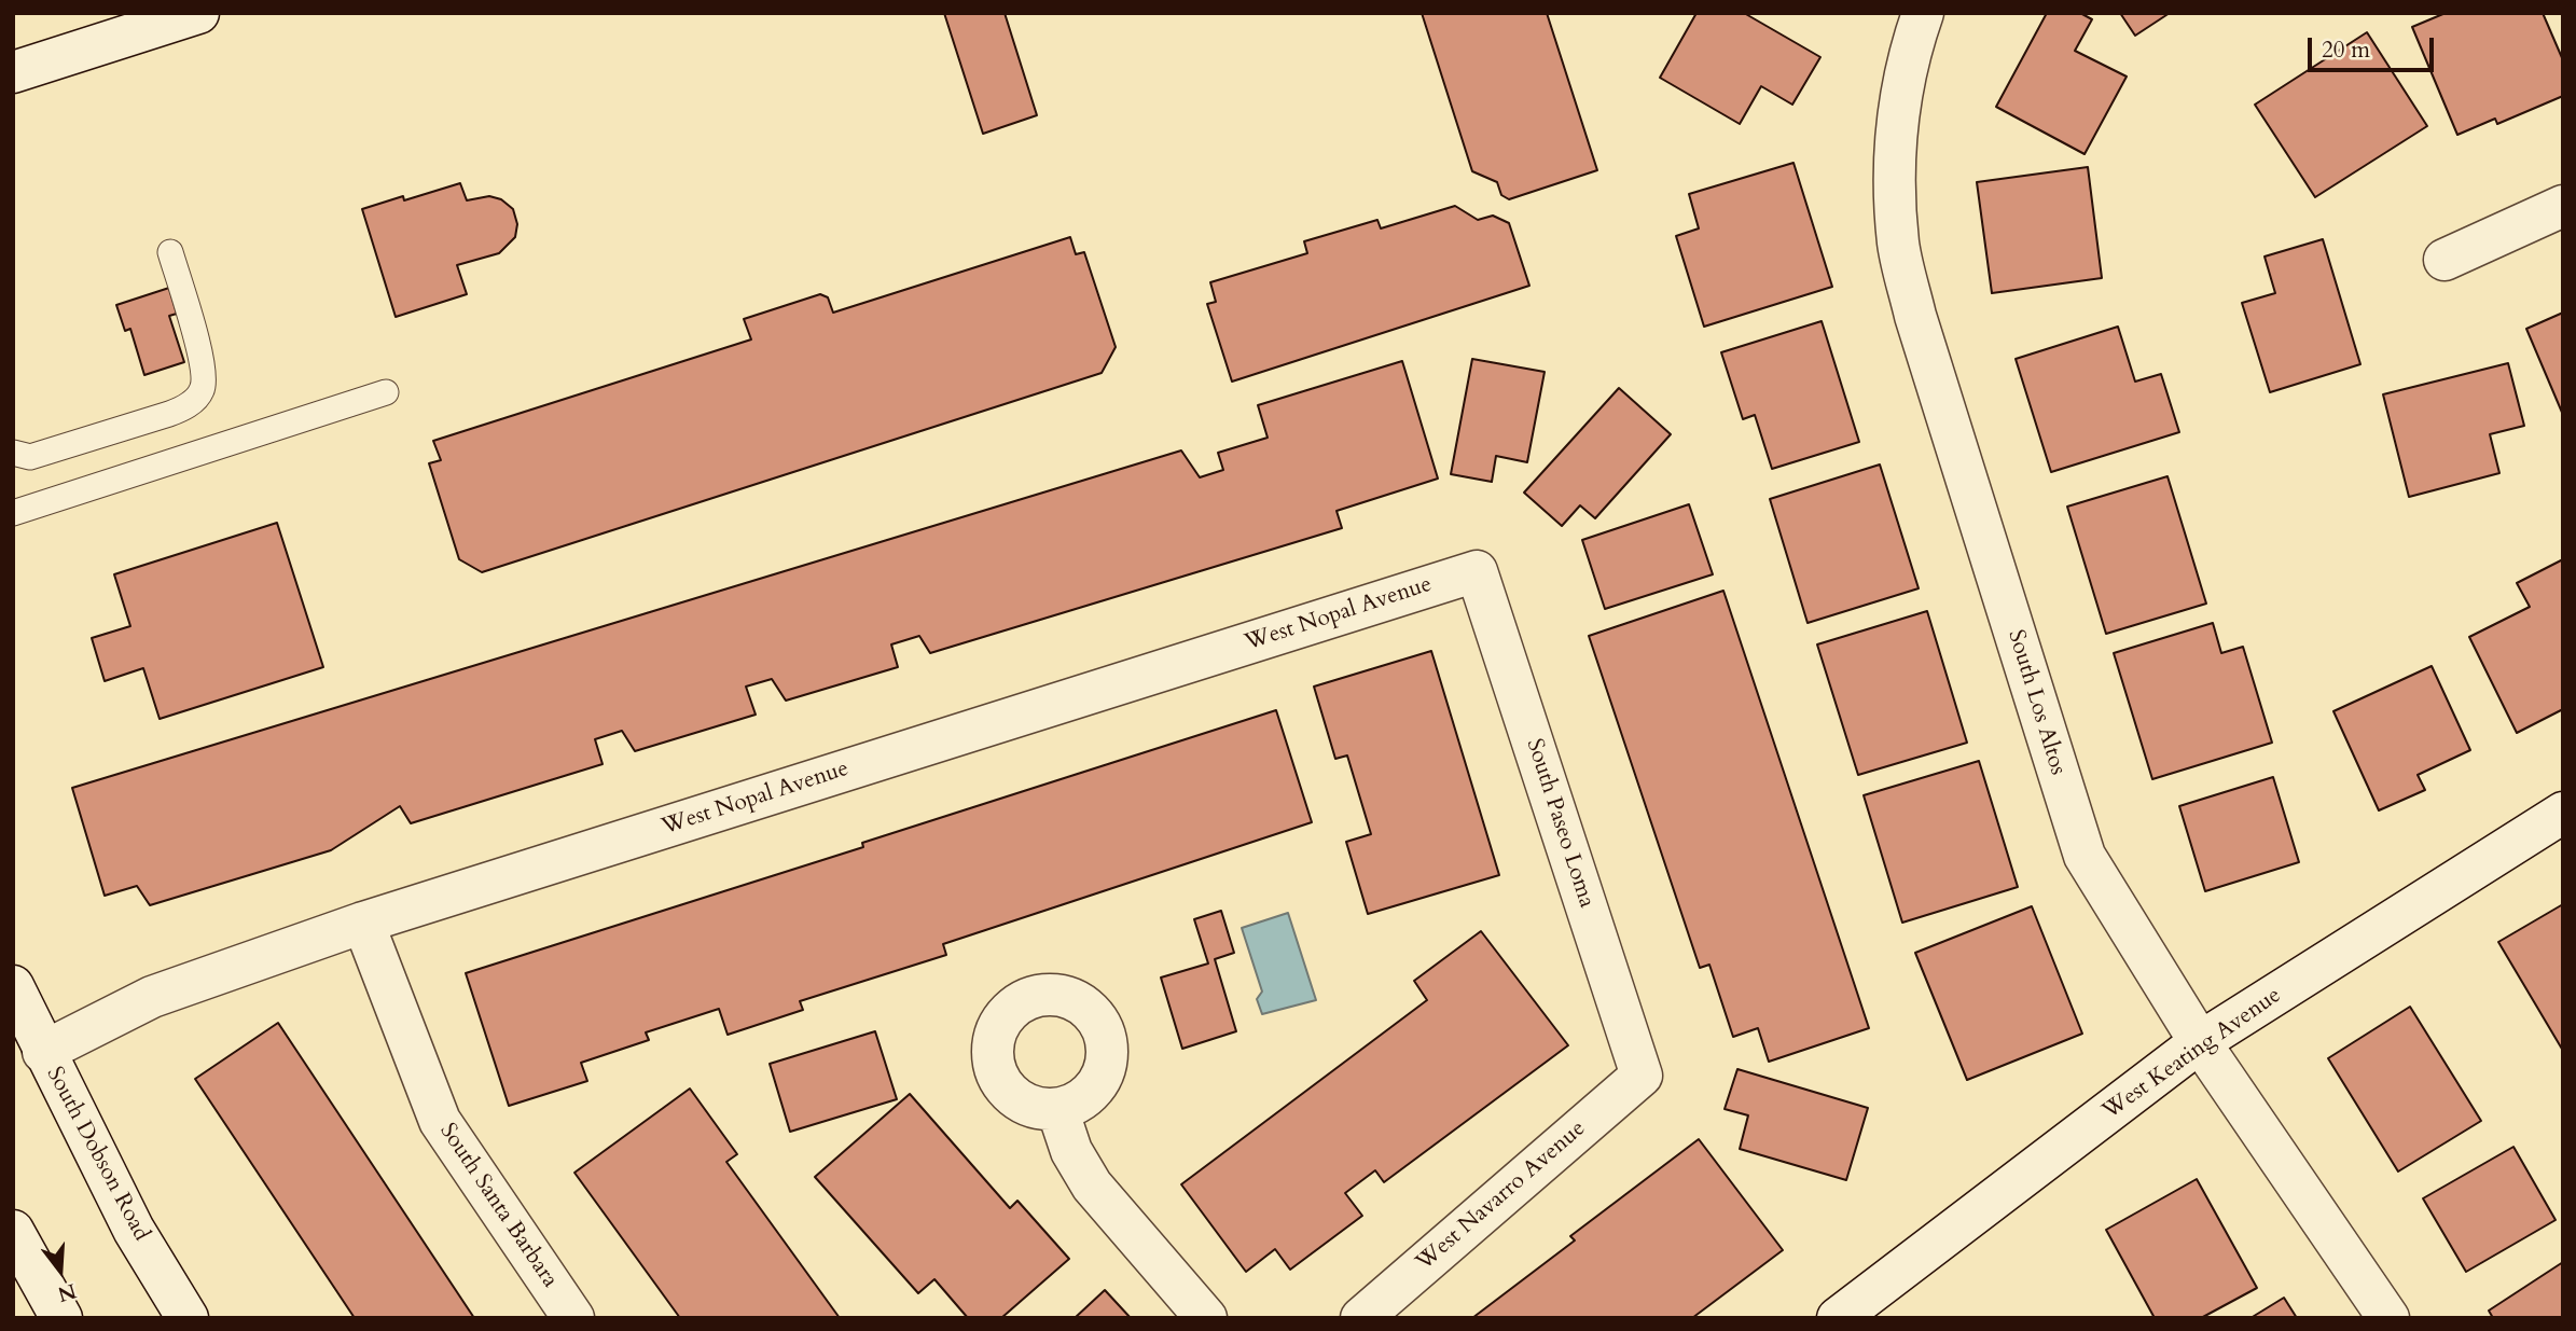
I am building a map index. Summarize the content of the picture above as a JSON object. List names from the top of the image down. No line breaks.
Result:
{"streets":{"street":["West Nopal Avenue","South Los Altos","South Paseo Loma","West Keating Avenue","South Dobson Road","West Navarro Avenue","South Santa Barbara"]},"crossings":[["West Nopal Avenue","South Paseo Loma"],["West Nopal Avenue","South Dobson Road"],["West Nopal Avenue","South Santa Barbara"],["South Los Altos","West Keating Avenue"],["South Paseo Loma","West Navarro Avenue"]],"scale_bar":"20 m","north":"bottom"}
